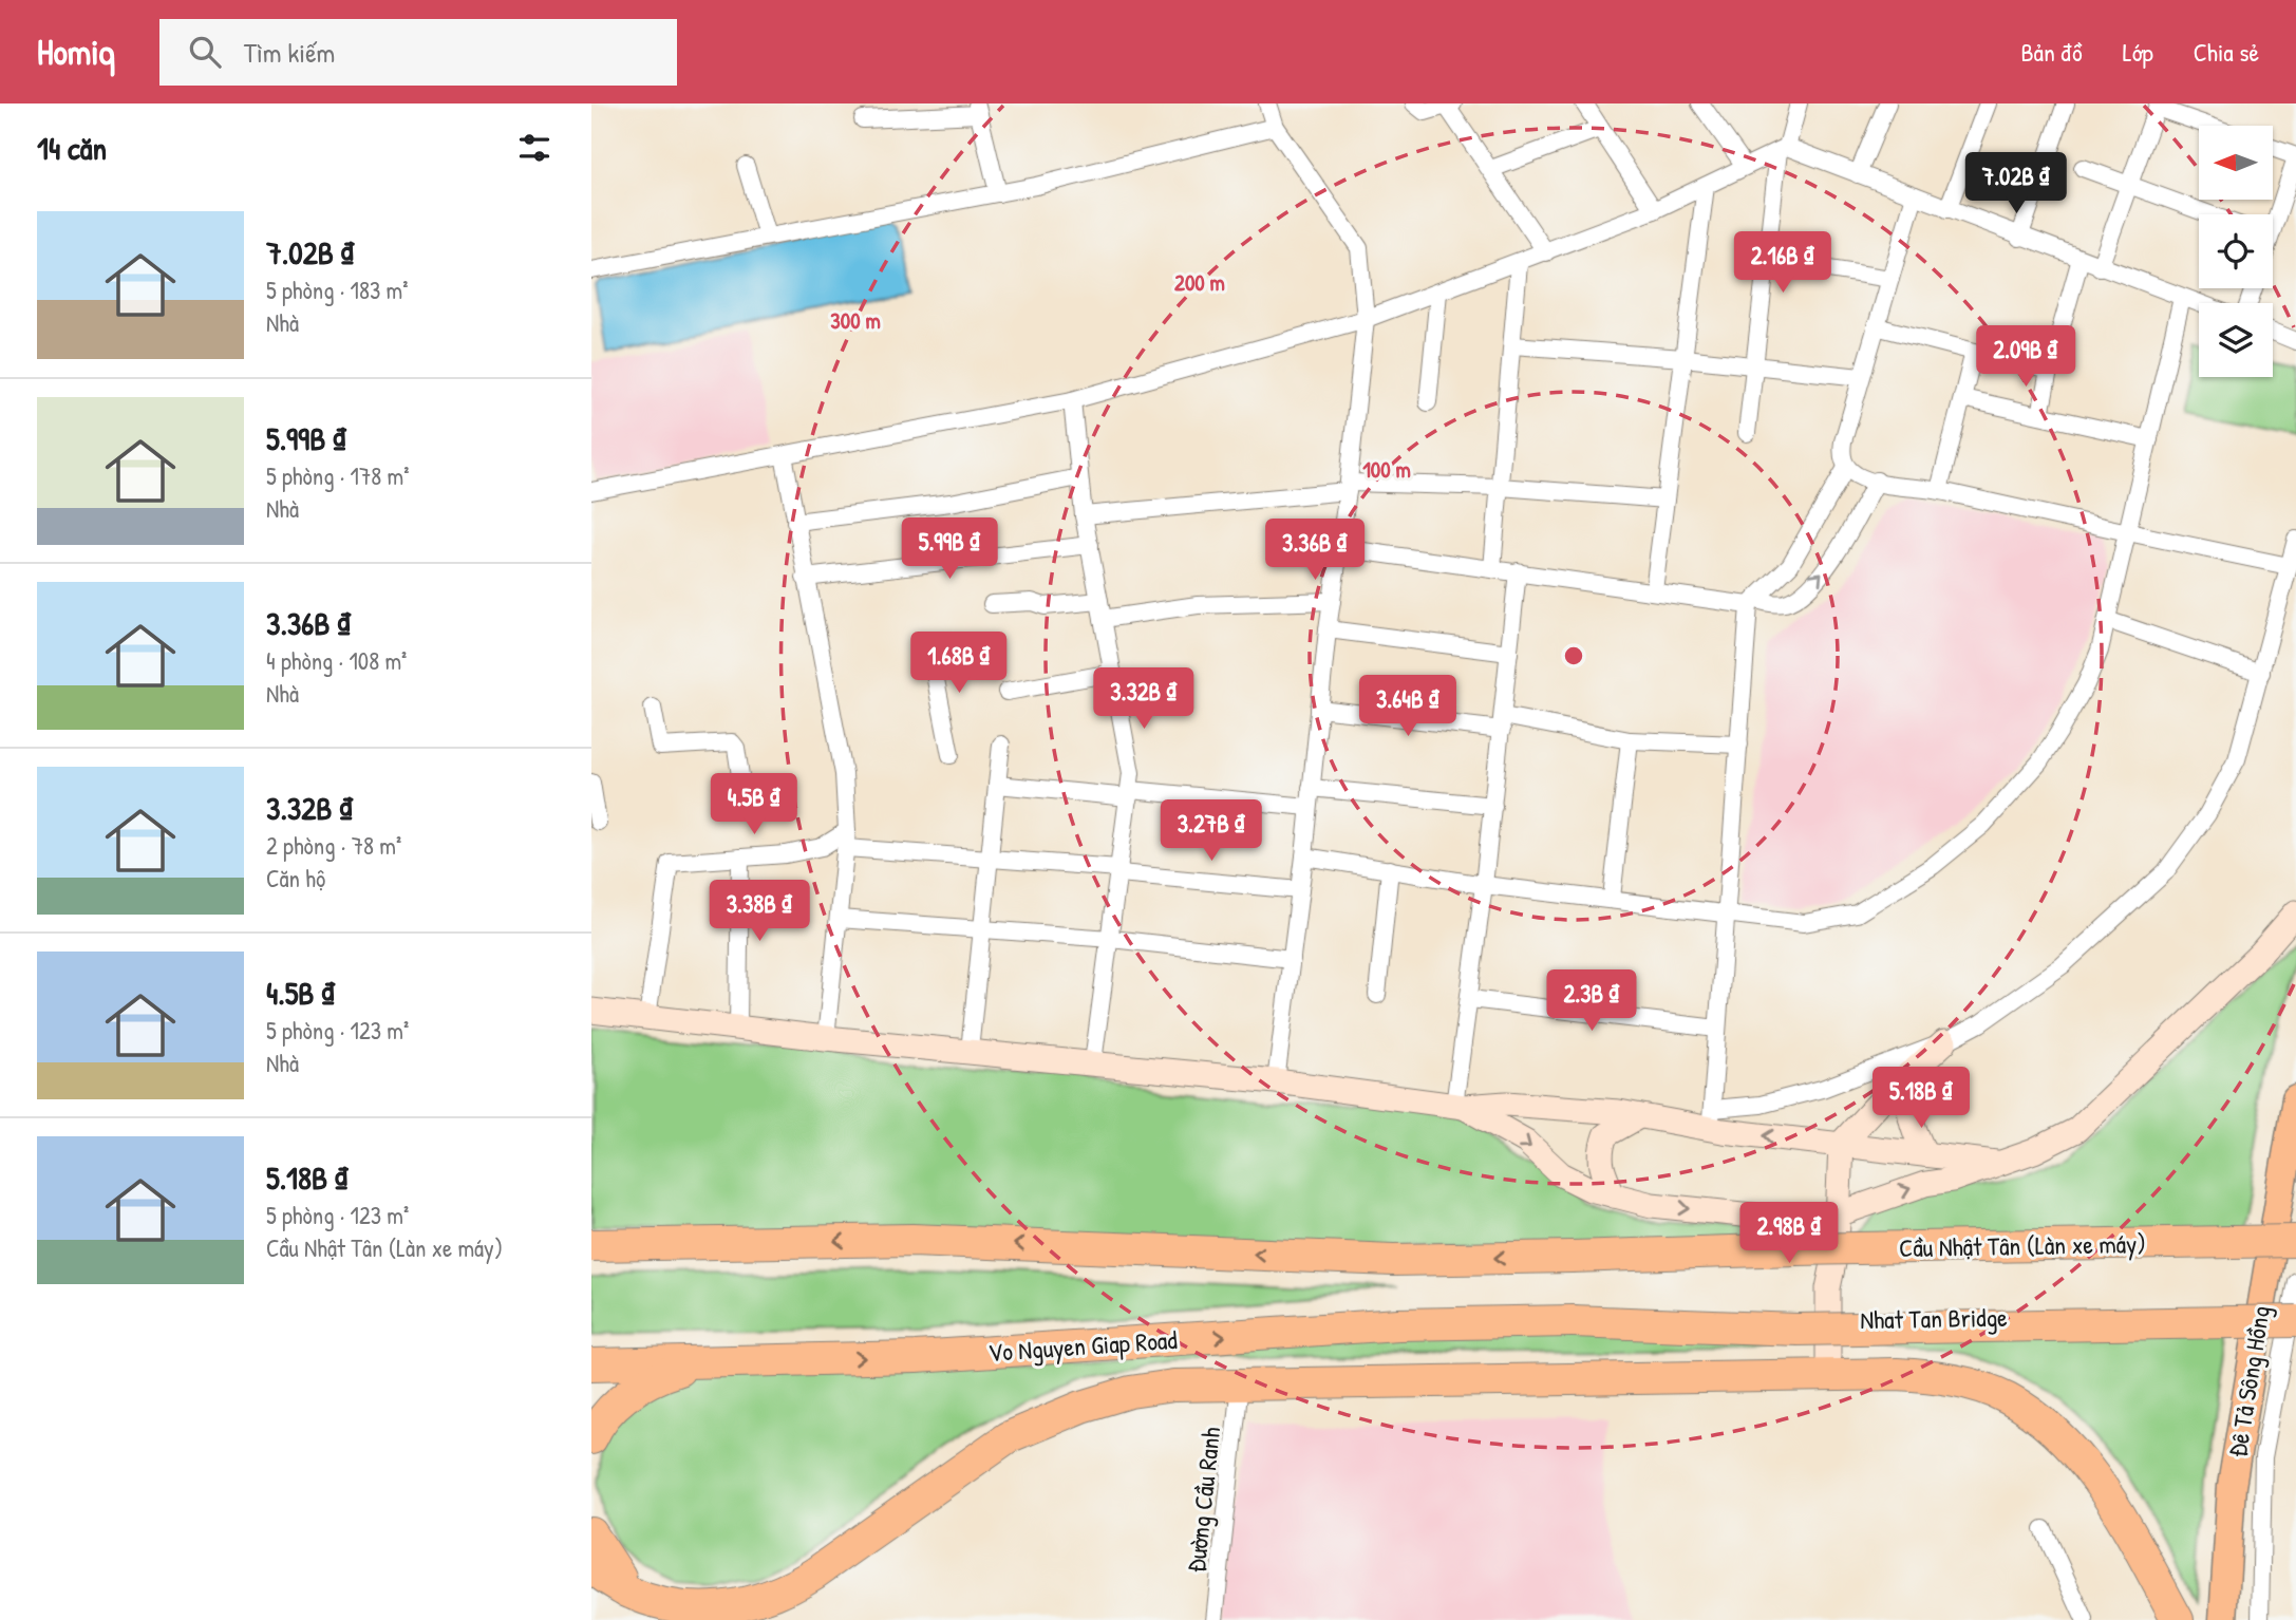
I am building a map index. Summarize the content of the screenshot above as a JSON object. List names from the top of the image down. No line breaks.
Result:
{"streets":{"highway":["Cầu Nhật Tân (Làn xe máy)","Nhat Tan Bridge","Vo Nguyen Giap Road"],"main road":["Đê Tả Sông Hồng"],"street":["Đường Cầu Ranh"]},"crossings":[["Nhat Tan Bridge","Vo Nguyen Giap Road"]],"north":"left","page":{"header":"Homiq","search":"Tìm kiếm","nav":["Bản đồ","Lớp","Chia sẻ"],"heading":"14 căn","price":["7.02B ₫","2.16B ₫","2.09B ₫","5.99B ₫","3.36B ₫","1.68B ₫","3.32B ₫","3.64B ₫","4.5B ₫","3.27B ₫","3.38B ₫","2.3B ₫","5.18B ₫","2.98B ₫"],"list":[{"name":"7.02B ₫","note":"5 phòng · 183 m² · Nhà"},{"name":"5.99B ₫","note":"5 phòng · 178 m² · Nhà"},{"name":"3.36B ₫","note":"4 phòng · 108 m² · Nhà"},{"name":"3.32B ₫","note":"2 phòng · 78 m² · Căn hộ"},{"name":"4.5B ₫","note":"5 phòng · 123 m² · Nhà"},{"name":"5.18B ₫","note":"5 phòng · 123 m² · Cầu Nhật Tân (Làn xe máy)"}]},"rings":["200 m","300 m","100 m"]}
